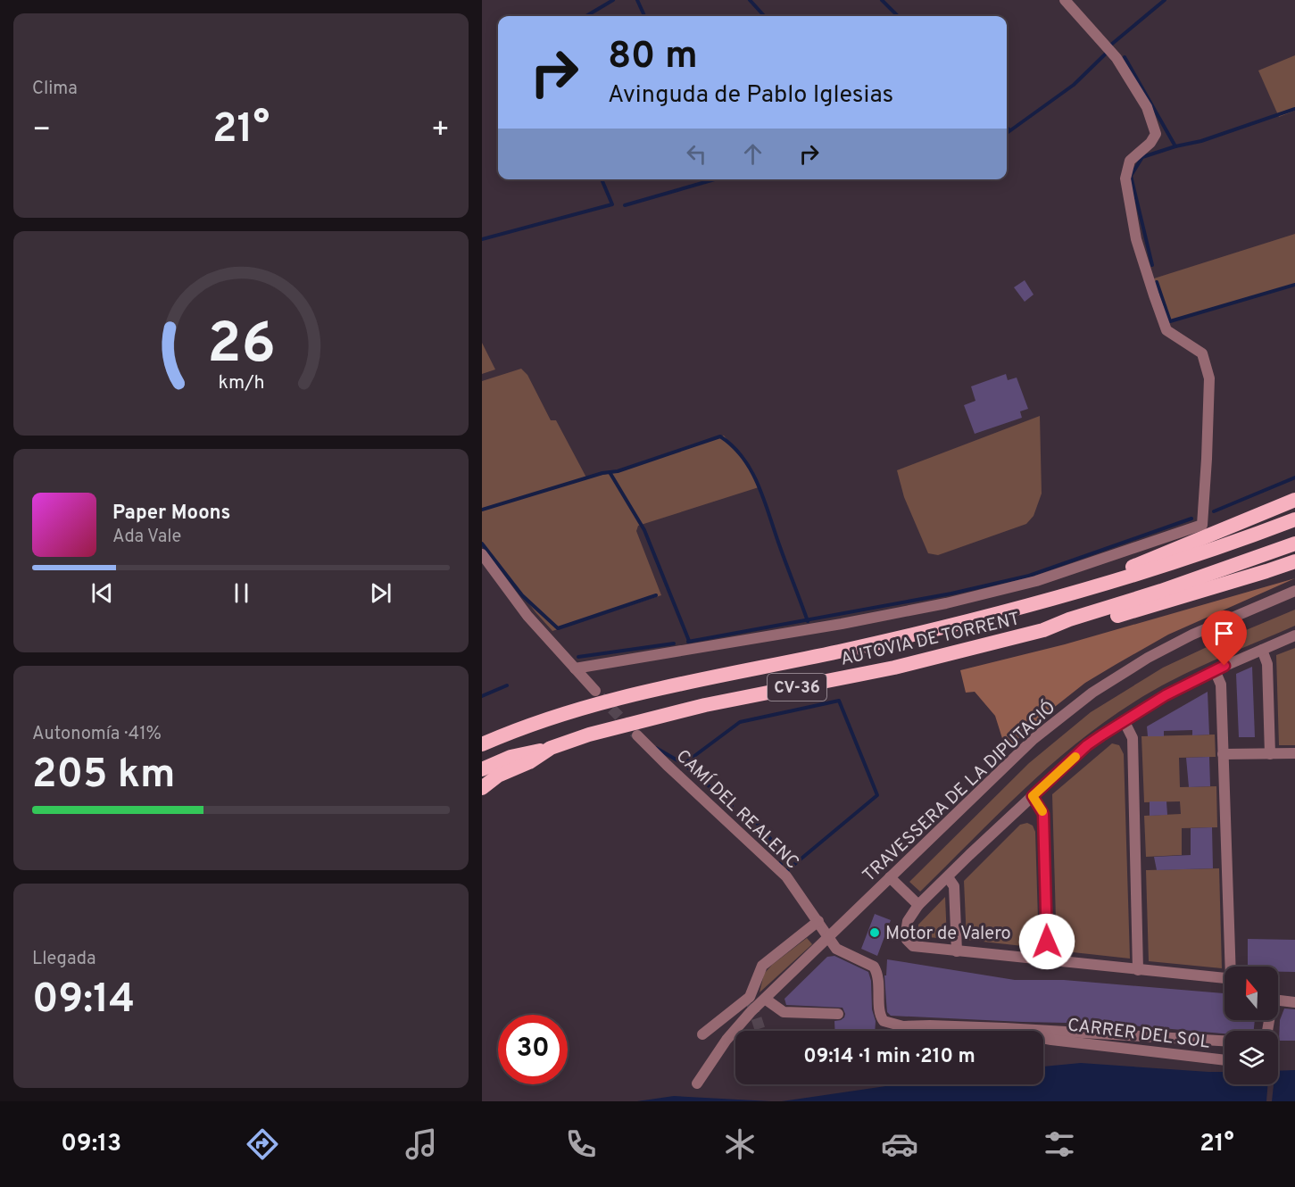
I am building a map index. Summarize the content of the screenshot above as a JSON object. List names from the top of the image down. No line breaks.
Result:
{"streets":{"highway":["AUTOVIA DE TORRENT","CV-36"],"street":["TRAVESSERA DE LA DIPUTACIÓ","CAMÍ DEL REALENC","CARRER DEL SOL"]},"crossings":[["TRAVESSERA DE LA DIPUTACIÓ","CAMÍ DEL REALENC"],["TRAVESSERA DE LA DIPUTACIÓ","CARRER DEL SOL"],["CAMÍ DEL REALENC","CARRER DEL SOL"]],"places":["Motor de Valero"],"north":"top","page":{"tile":["Clima",["Autonomía · 41%","205 km"],["Llegada","09:14"]],"turn":["80 m","Avinguda de Pablo Iglesias"],"heat":["−","21°","+"],"song":["Paper Moons","Ada Vale"],"limit":"30","trip":"09:14 · 1 min · 210 m","tabs":["09:13","21°"],"gauge":["26","km/h"]}}
